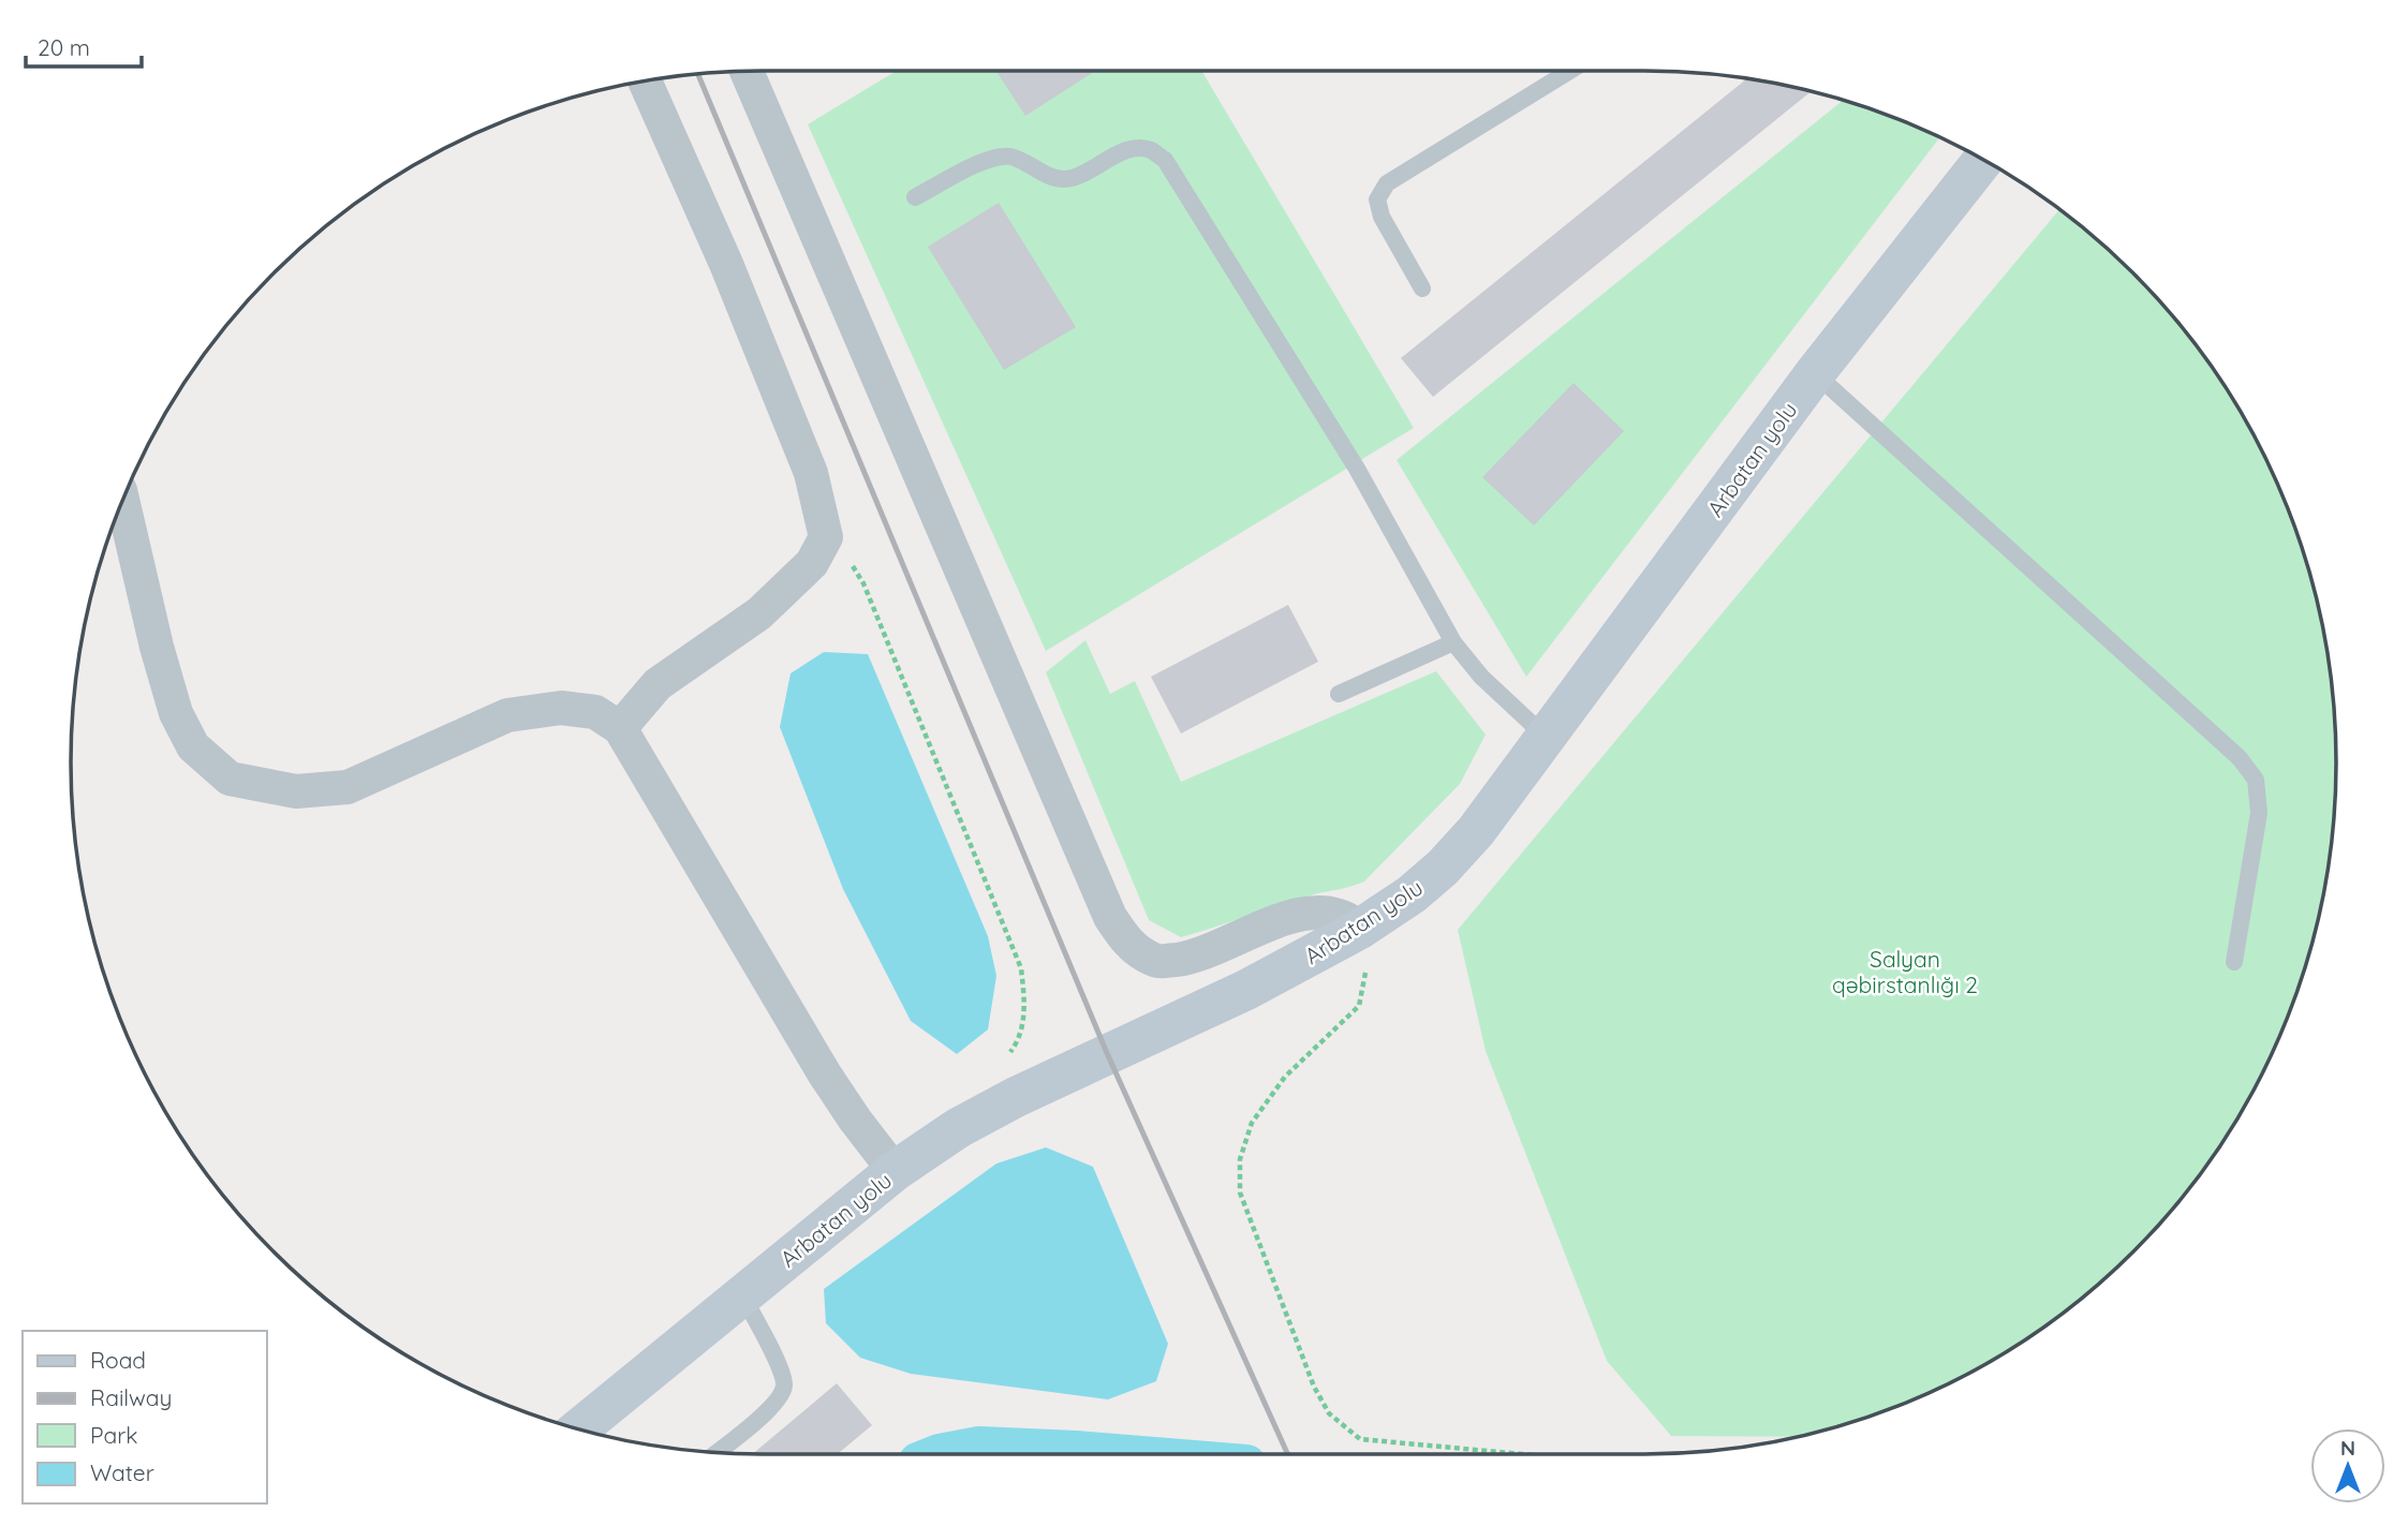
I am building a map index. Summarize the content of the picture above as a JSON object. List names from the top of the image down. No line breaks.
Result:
{"streets":{"main road":["Arbatan yolu"]},"parks":["Salyan qəbirstanlığı 2"],"legend":["Road","Railway","Park","Water"],"scale_bar":"20 m","north":"top"}
